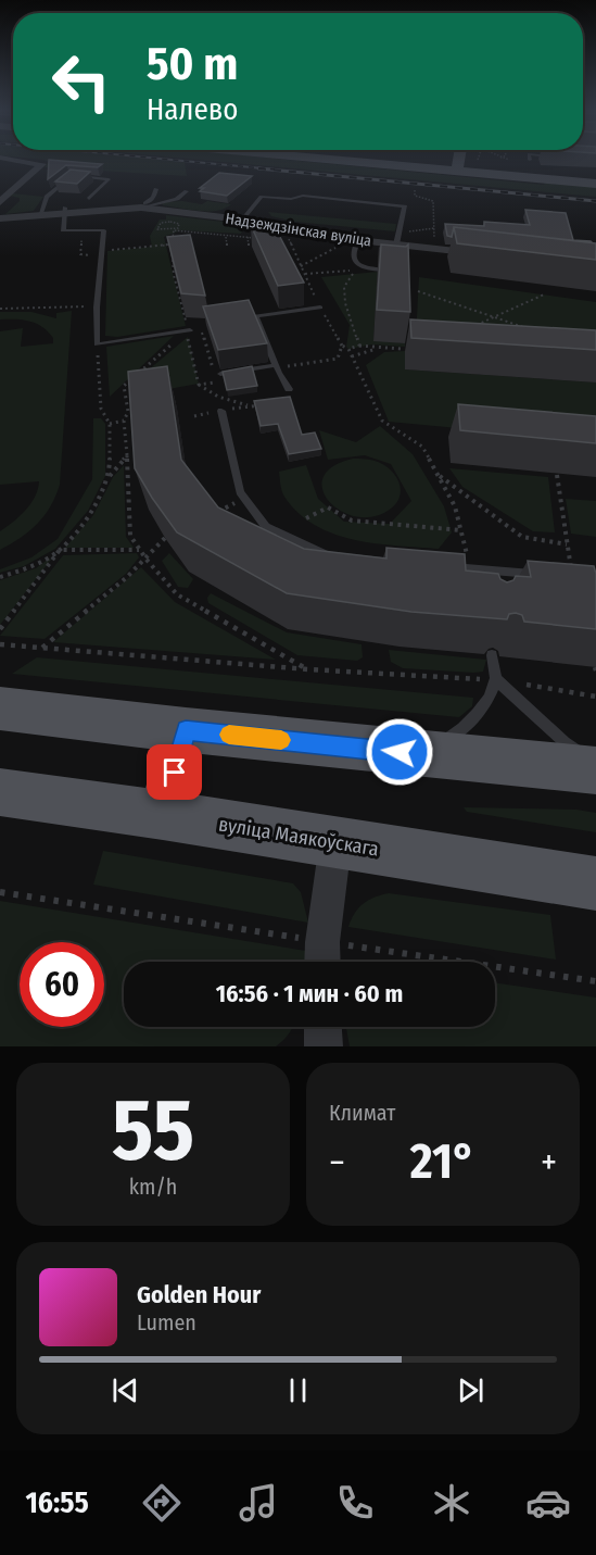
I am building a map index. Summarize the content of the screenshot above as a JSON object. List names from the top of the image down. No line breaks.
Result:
{"streets":{"main road":["вуліца Маякоўскага"],"street":["Надзеждзінская вуліца"]},"page":{"turn":["50 m","Налево"],"limit":"60","trip":"16:56 · 1 мин · 60 m","tile":[["55","km/h"],"Климат"],"heat":["−","21°","+"],"song":["Golden Hour","Lumen"],"tabs":"16:55"}}
